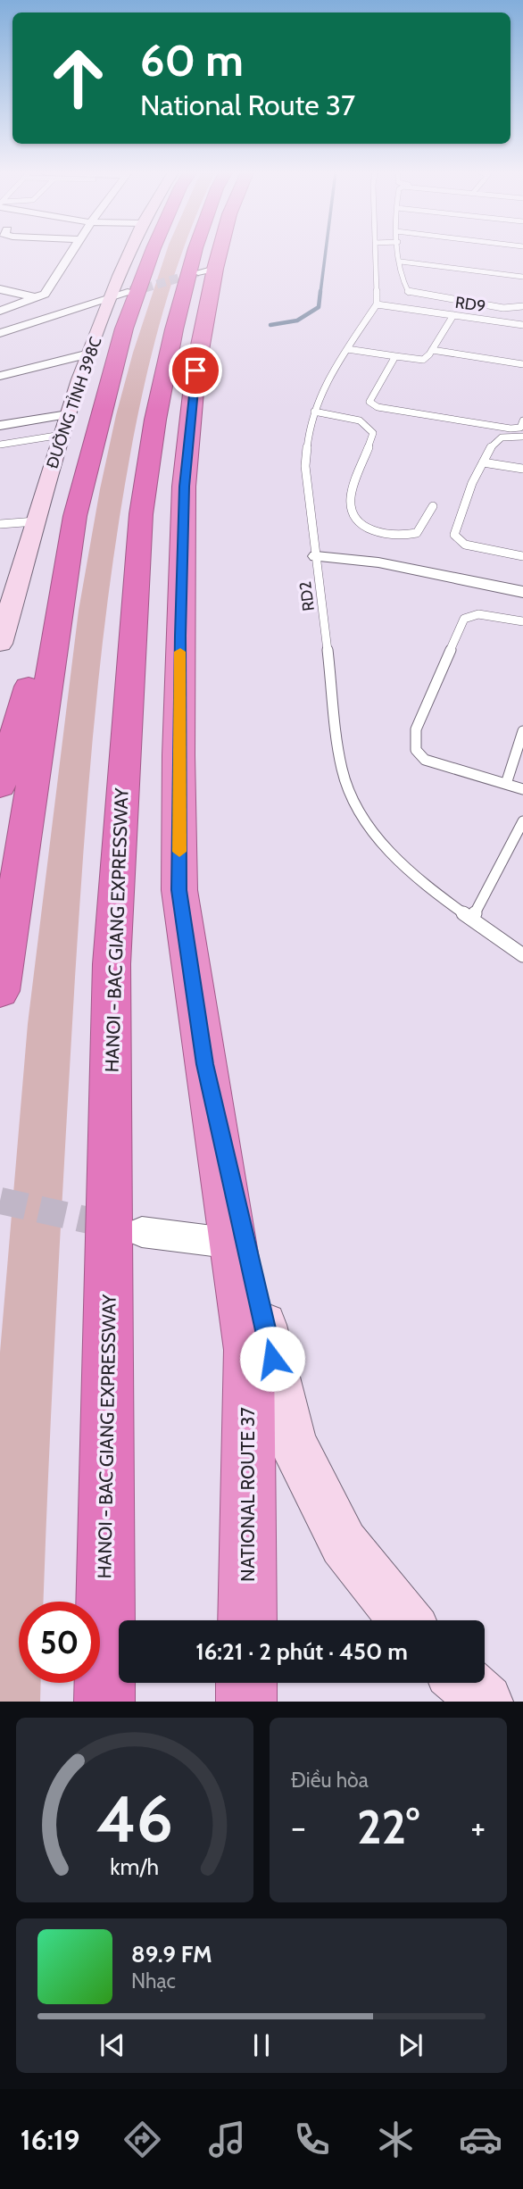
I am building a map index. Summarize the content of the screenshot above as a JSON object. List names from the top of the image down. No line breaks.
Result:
{"streets":{"highway":["HANOI - BAC GIANG EXPRESSWAY","NATIONAL ROUTE 37"],"main road":["ĐƯỜNG TỈNH 398C"],"lane":["RD9","RD2"]},"crossings":[["RD9","RD2"]],"page":{"turn":["60 m","National Route 37"],"limit":"50","trip":"16:21 · 2 phút · 450 m","tile":"Điều hòa","heat":["−","22°","+"],"song":["89.9 FM","Nhạc"],"tabs":"16:19","gauge":["46","km/h"]}}
